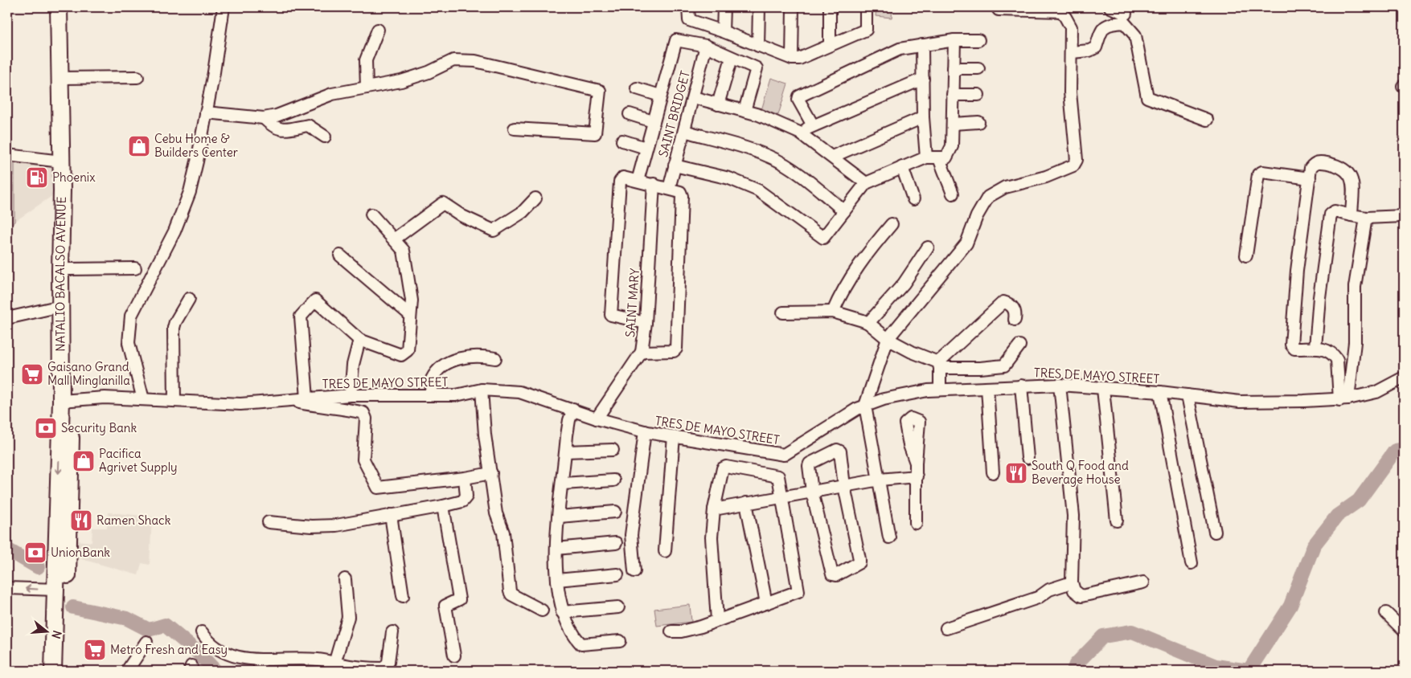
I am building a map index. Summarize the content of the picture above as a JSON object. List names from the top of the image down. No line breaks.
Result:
{"streets":{"highway":["NATALIO BACALSO AVENUE"],"street":["SAINT BRIDGET","SAINT MARY","TRES DE MAYO STREET"]},"crossings":[["NATALIO BACALSO AVENUE","TRES DE MAYO STREET"],["SAINT MARY","TRES DE MAYO STREET"]],"places":{"shop":["Cebu Home & Builders Center","Pacifica Agrivet Supply"],"fuel station":["Phoenix"],"supermarket":["Gaisano Grand Mall Minglanilla","Metro Fresh and Easy"],"bank":["Security Bank","UnionBank"],"restaurant":["South Q Food and Beverage House","Ramen Shack"]},"north":"right"}
